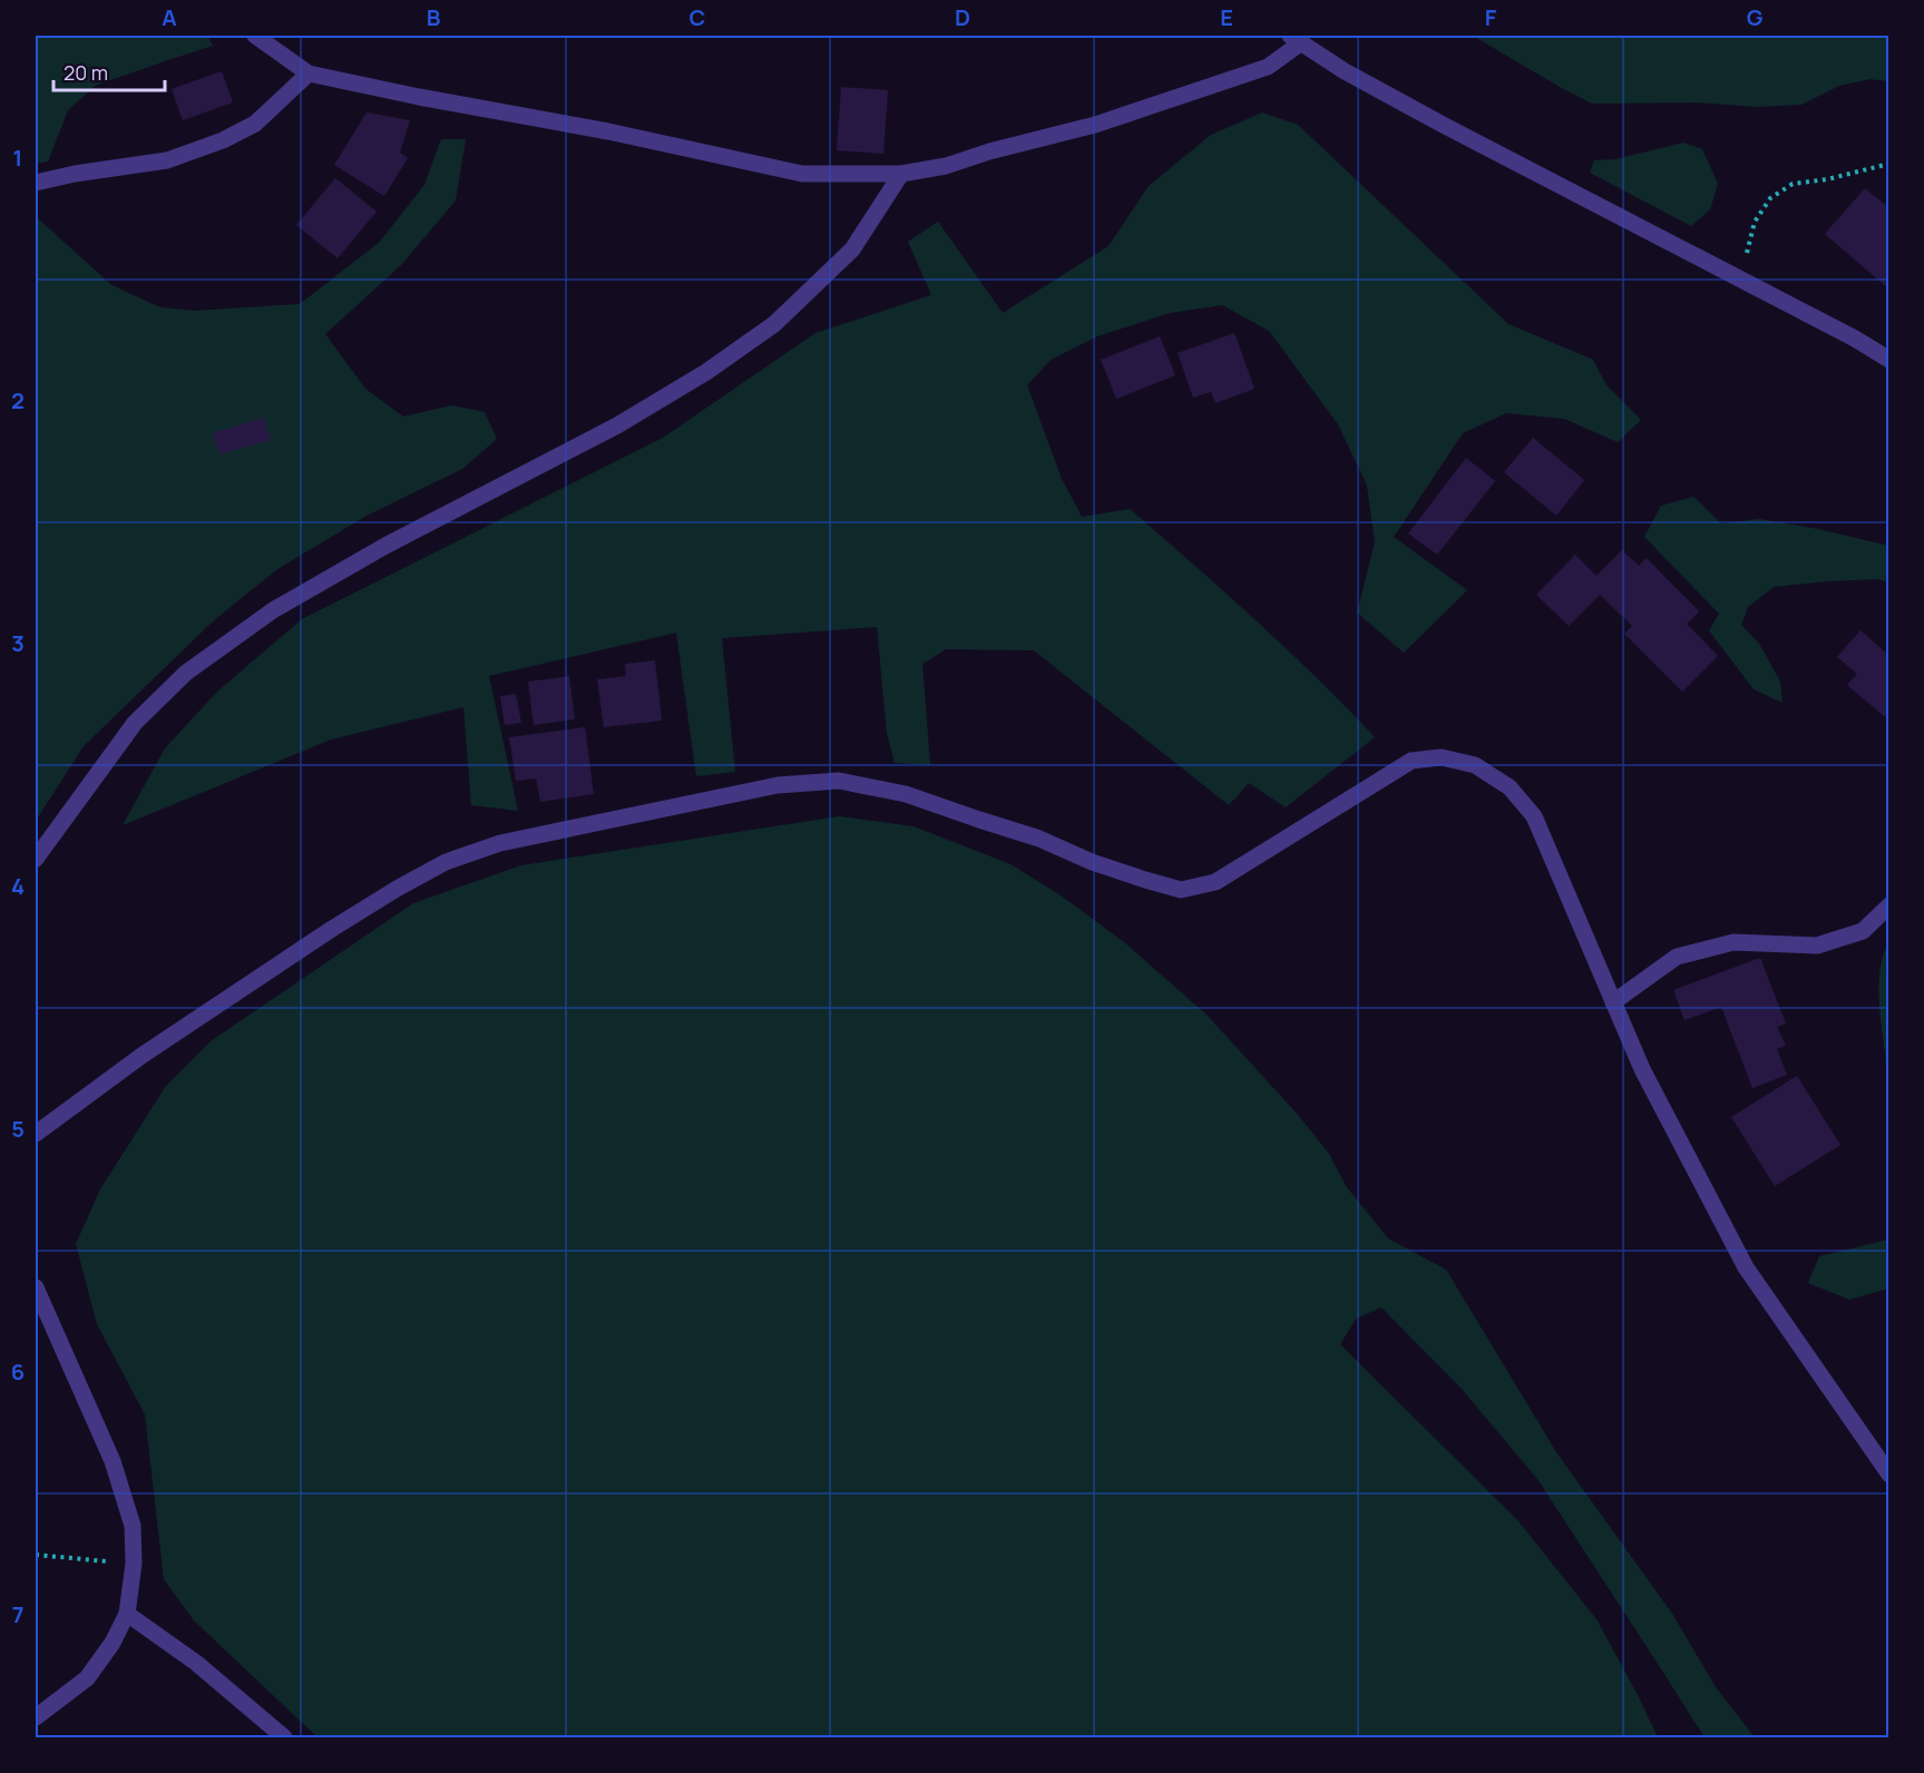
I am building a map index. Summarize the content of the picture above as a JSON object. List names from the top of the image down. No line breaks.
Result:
{"scale_bar":"20 m","grid":{"columns":["A","B","C","D","E","F","G"],"rows":["1","2","3","4","5","6","7"]}}
